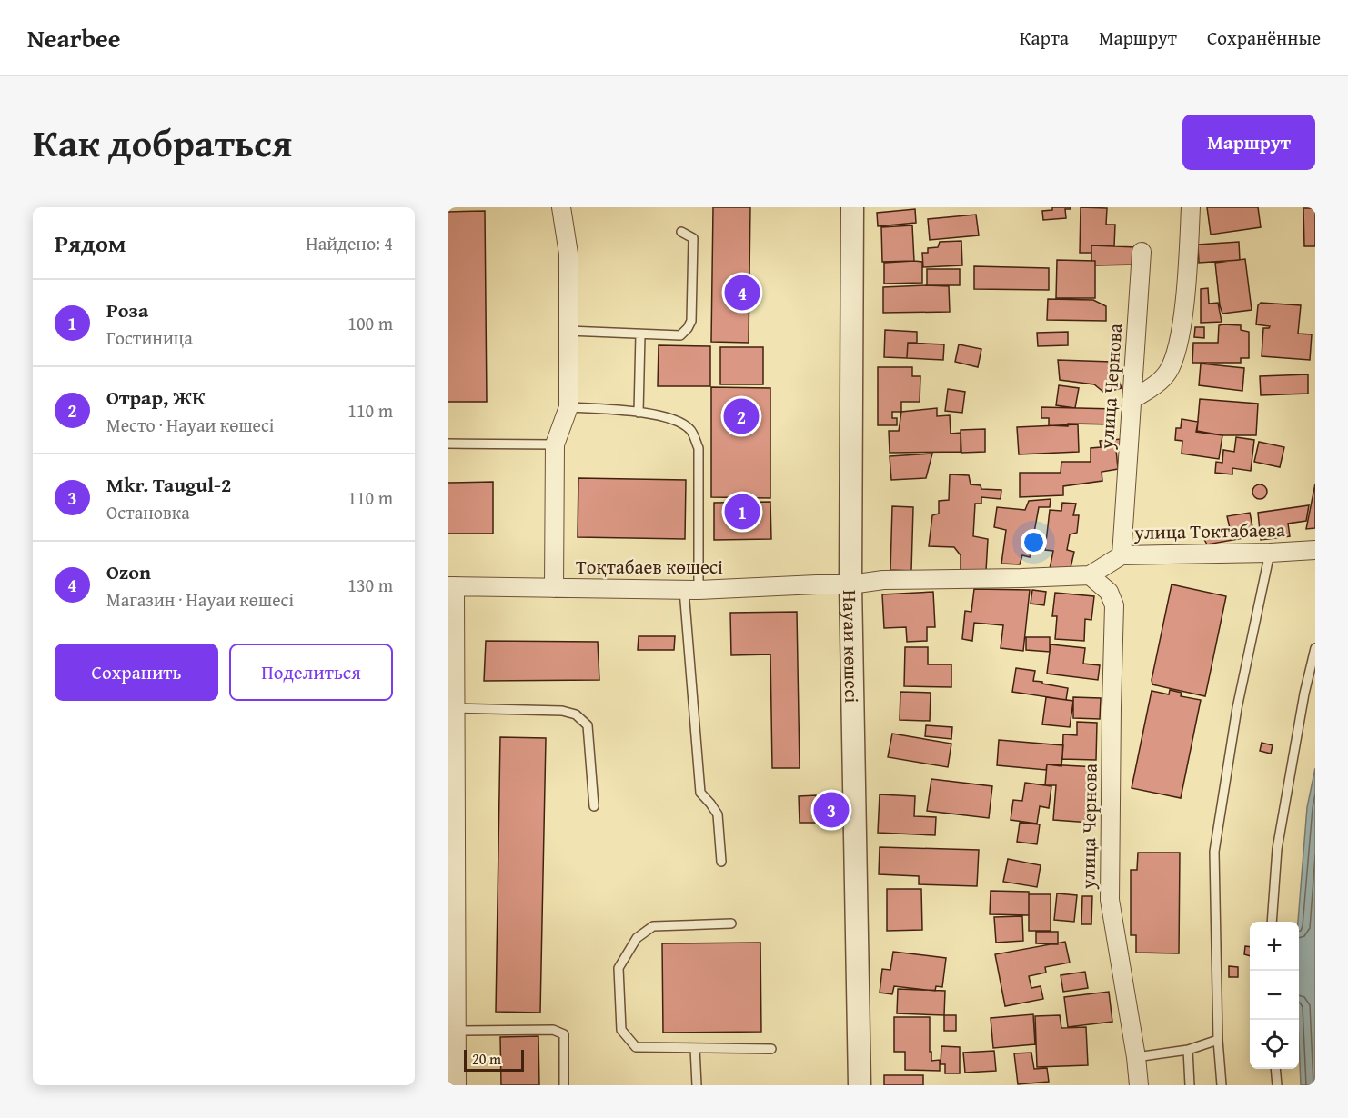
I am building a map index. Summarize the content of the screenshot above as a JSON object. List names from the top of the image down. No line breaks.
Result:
{"streets":{"street":["улица Чернова","улица Токтабаева","Тоқтабаев көшесі","Науаи көшесі"]},"crossings":[["улица Чернова","улица Токтабаева"],["улица Токтабаева","Тоқтабаев көшесі"],["улица Токтабаева","Науаи көшесі"],["Тоқтабаев көшесі","Науаи көшесі"]],"scale_bar":"20 m","page":{"header":"Nearbee","nav":["Карта","Маршрут","Сохранённые"],"title":"Как добраться","buttons":["Маршрут",["Сохранить","Поделиться"]],"heading":["Рядом","Найдено: 4"],"pins":["4","2","1","3"],"list":[{"mark":"1","name":"Роза","note":"Гостиница","value":"100 m"},{"mark":"2","name":"Отрар, ЖК","note":"Место · Науаи көшесі","value":"110 m"},{"mark":"3","name":"Mkr. Taugul-2","note":"Остановка","value":"110 m"},{"mark":"4","name":"Ozon","note":"Магазин · Науаи көшесі","value":"130 m"}],"map_buttons":["+","−"],"scale":"20 m"}}
